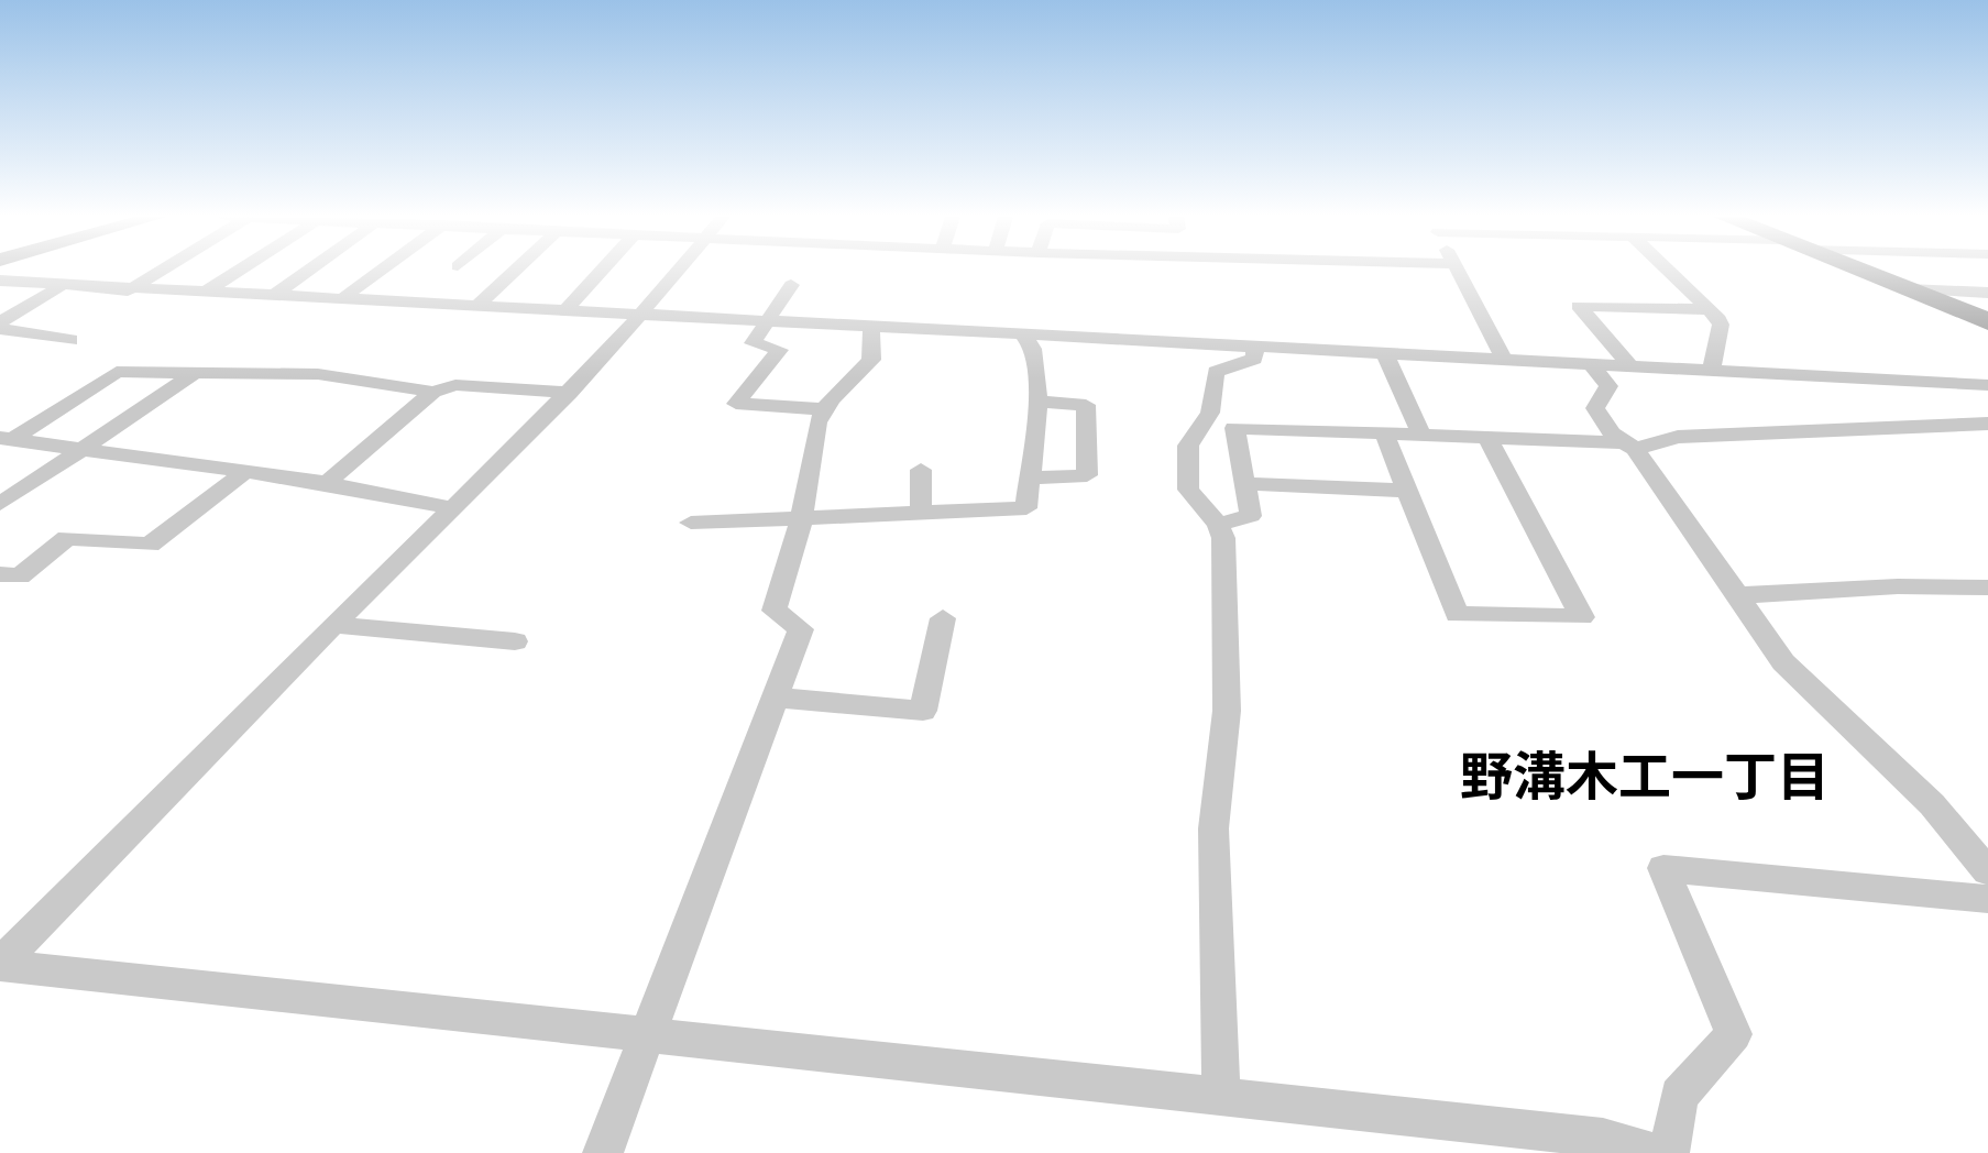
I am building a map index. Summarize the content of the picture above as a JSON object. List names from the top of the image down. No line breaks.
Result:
{"districts":["野溝木工一丁目"]}
